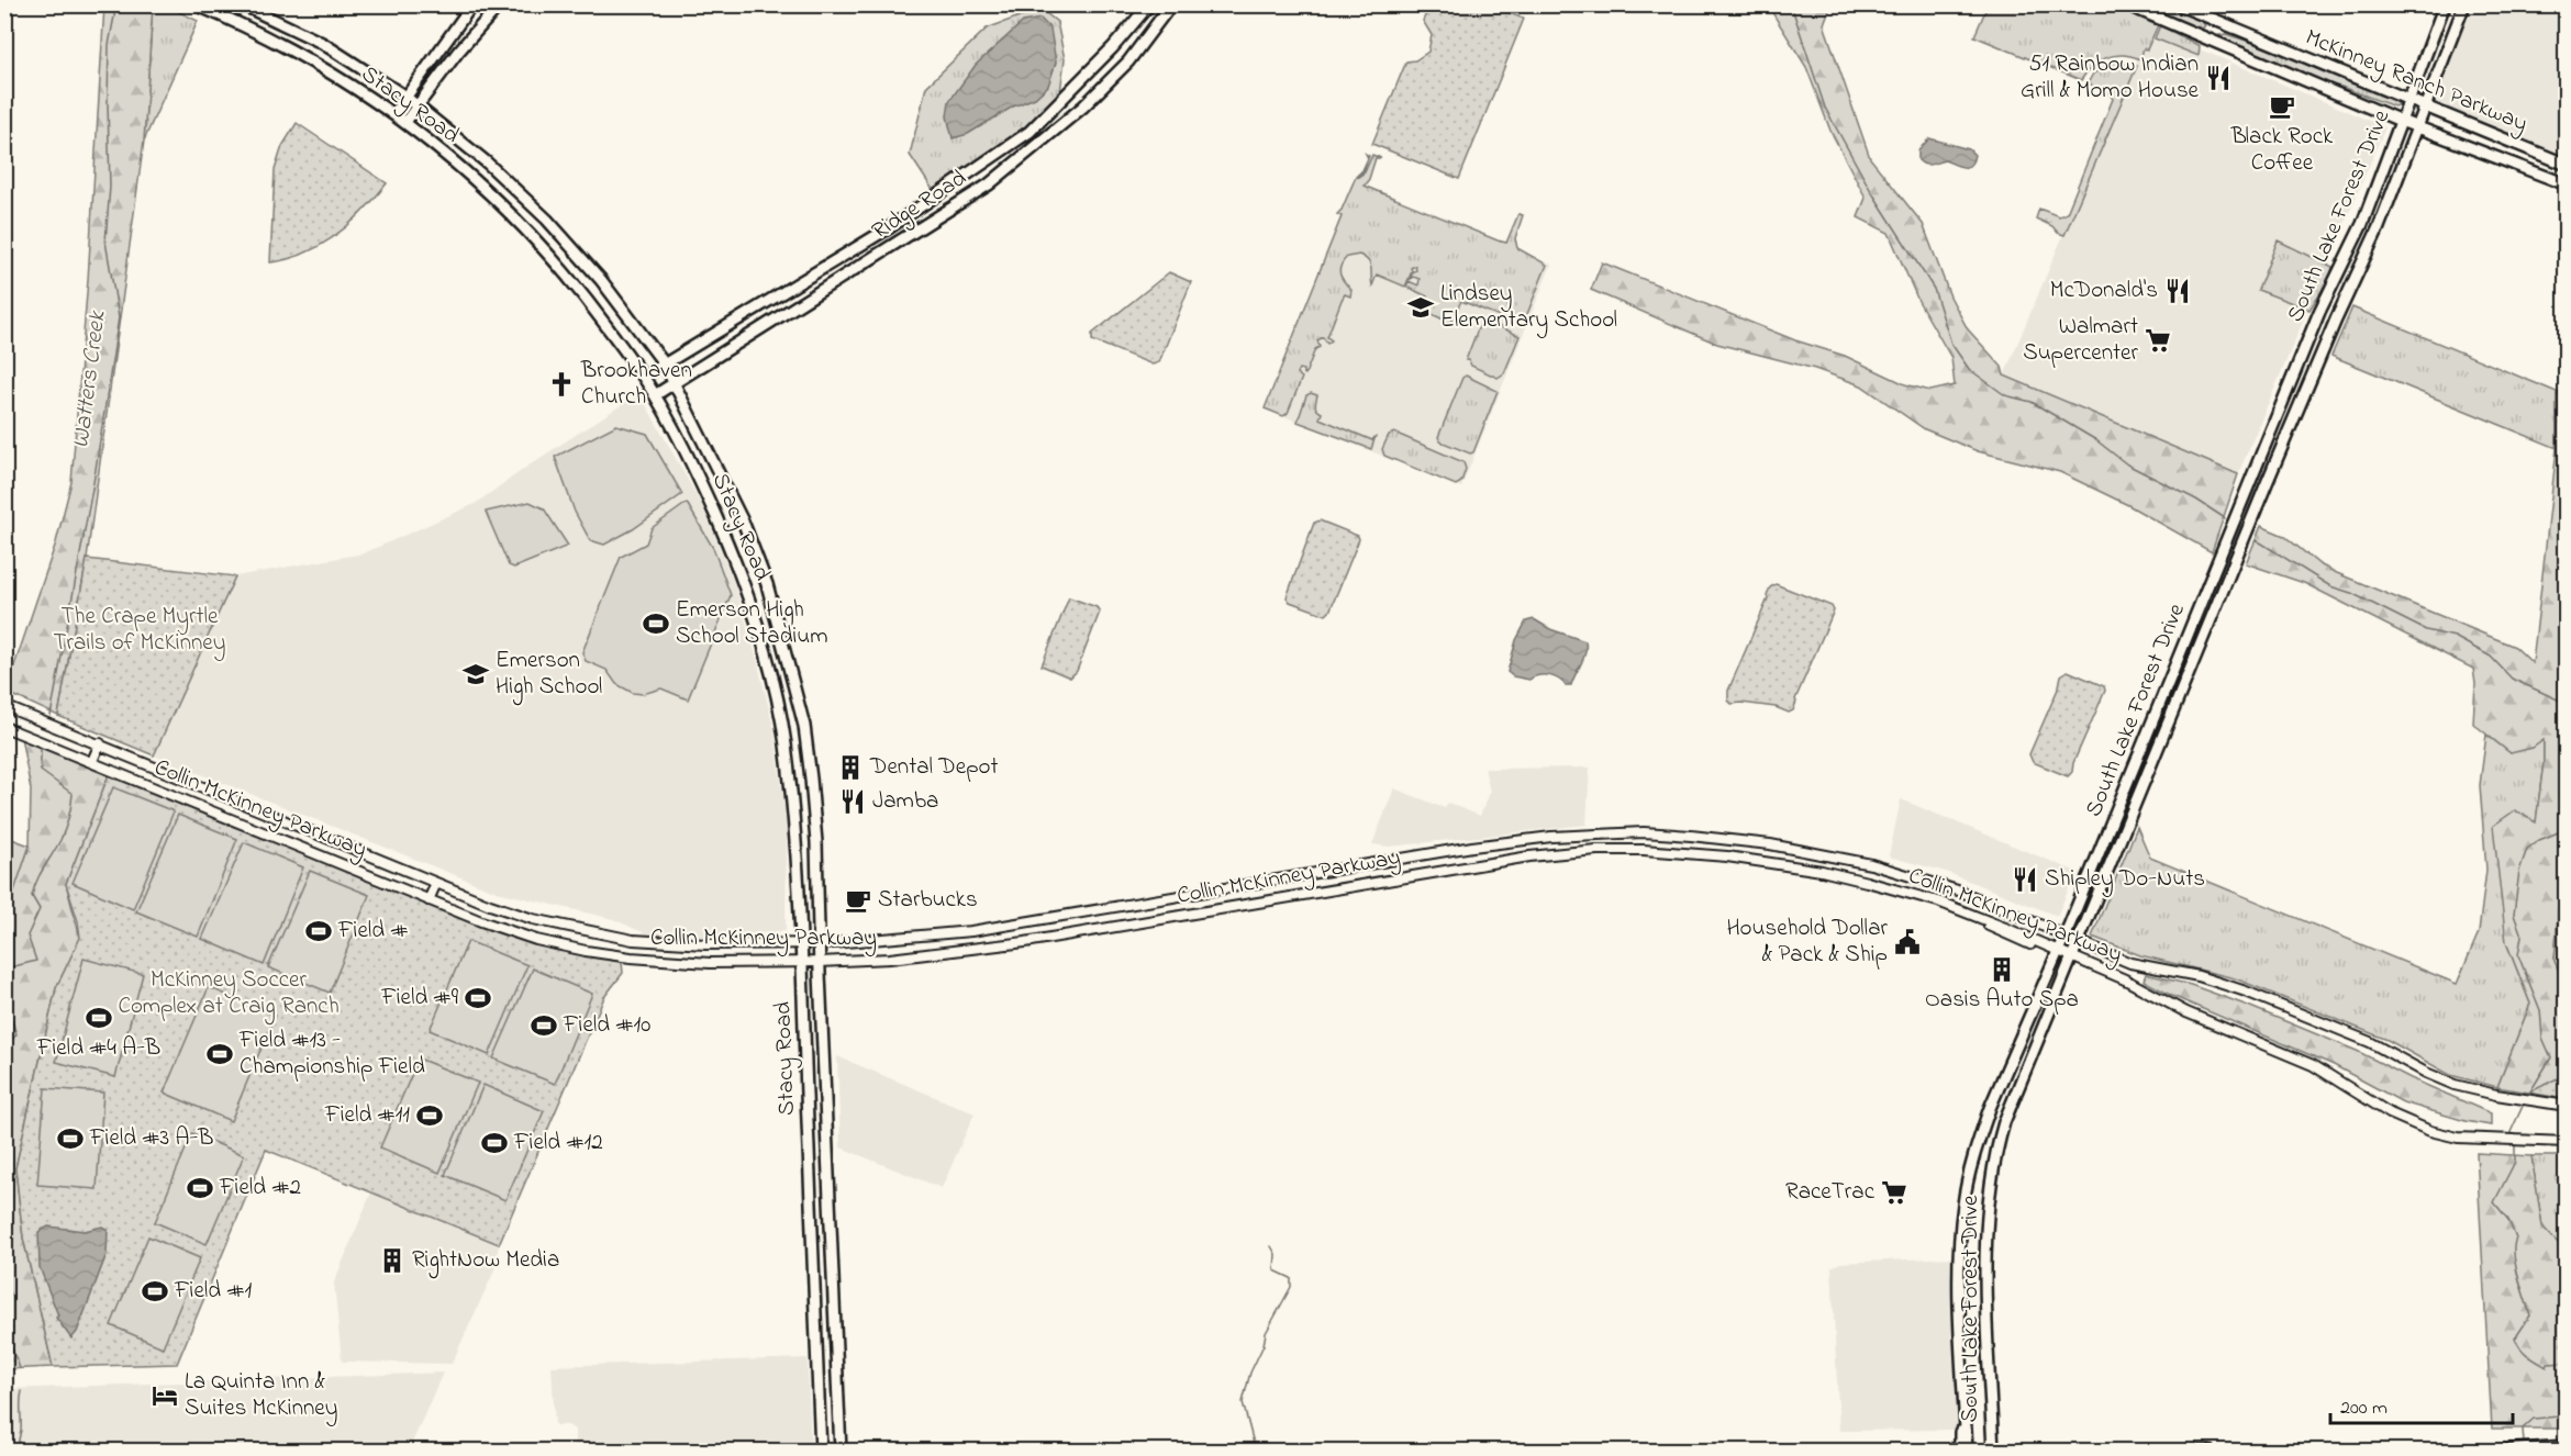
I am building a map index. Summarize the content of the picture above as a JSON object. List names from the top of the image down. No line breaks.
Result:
{"streets":{"main road":["McKinney Ranch Parkway","Stacy Road","Ridge Road","South Lake Forest Drive"],"street":["Collin McKinney Parkway"]},"crossings":[["McKinney Ranch Parkway","South Lake Forest Drive"],["Stacy Road","Ridge Road"],["Stacy Road","Collin McKinney Parkway"],["South Lake Forest Drive","Collin McKinney Parkway"]],"water":["Watters Creek"],"parks":["The Crape Myrtle Trails of McKinney","McKinney Soccer Complex at Craig Ranch"],"places":{"restaurant":["51 Rainbow Indian Grill & Momo House","McDonald's","Jamba","Shipley Do-Nuts"],"cafe":["Black Rock Coffee","Starbucks"],"school or university":["Lindsey Elementary School","Emerson High School"],"supermarket":["Walmart Supercenter","RaceTrac"],"church":["Brookhaven Church"],"sports":["Emerson High School Stadium","Field #","Field #9","Field #4 A-B","Field #10","Field #13 - Championship Field","Field #11","Field #3 A-B","Field #12","Field #2","Field #1"],"building":["Dental Depot","Oasis Auto Spa","RightNow Media"],"public building":["Household Dollar & Pack & Ship"],"hotel":["La Quinta Inn & Suites McKinney"]},"scale_bar":"200 m"}
